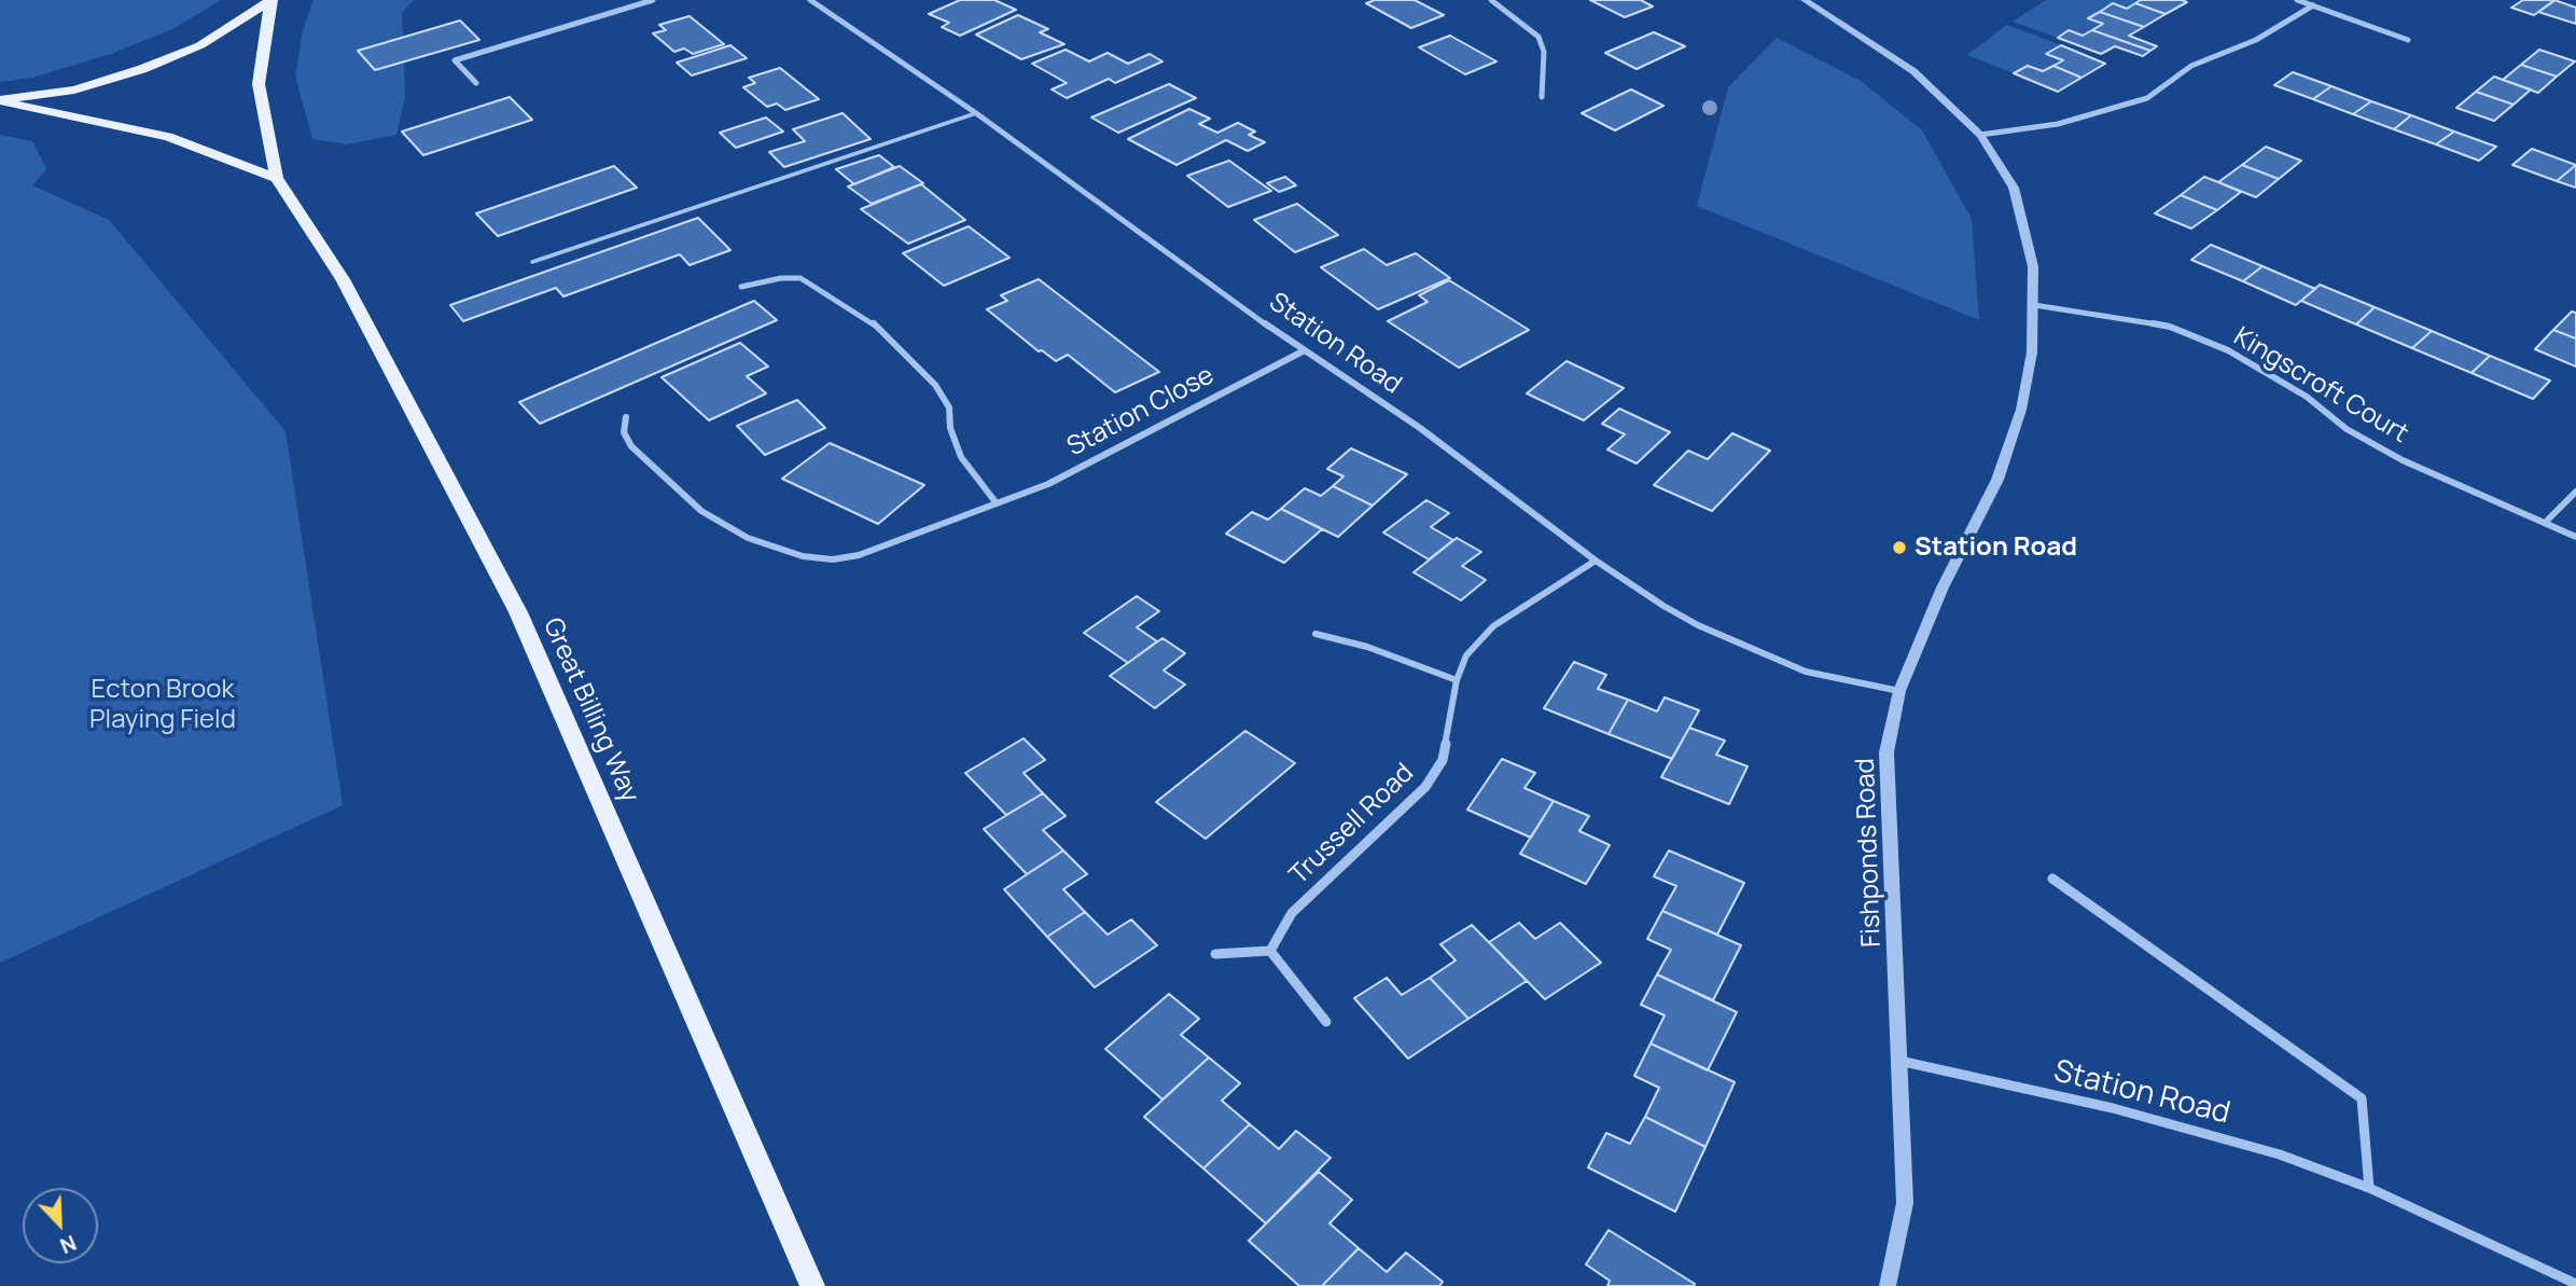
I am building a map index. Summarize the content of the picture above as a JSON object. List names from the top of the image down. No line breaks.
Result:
{"streets":{"main road":["Great Billing Way"],"street":["Station Road","Kingscroft Court","Station Close","Trussell Road","Fishponds Road"]},"crossings":[["Station Road","Station Close"],["Station Road","Trussell Road"],["Station Road","Fishponds Road"],["Kingscroft Court","Fishponds Road"]],"parks":["Ecton Brook Playing Field"],"places":["Station Road"],"north":"bottom right"}
